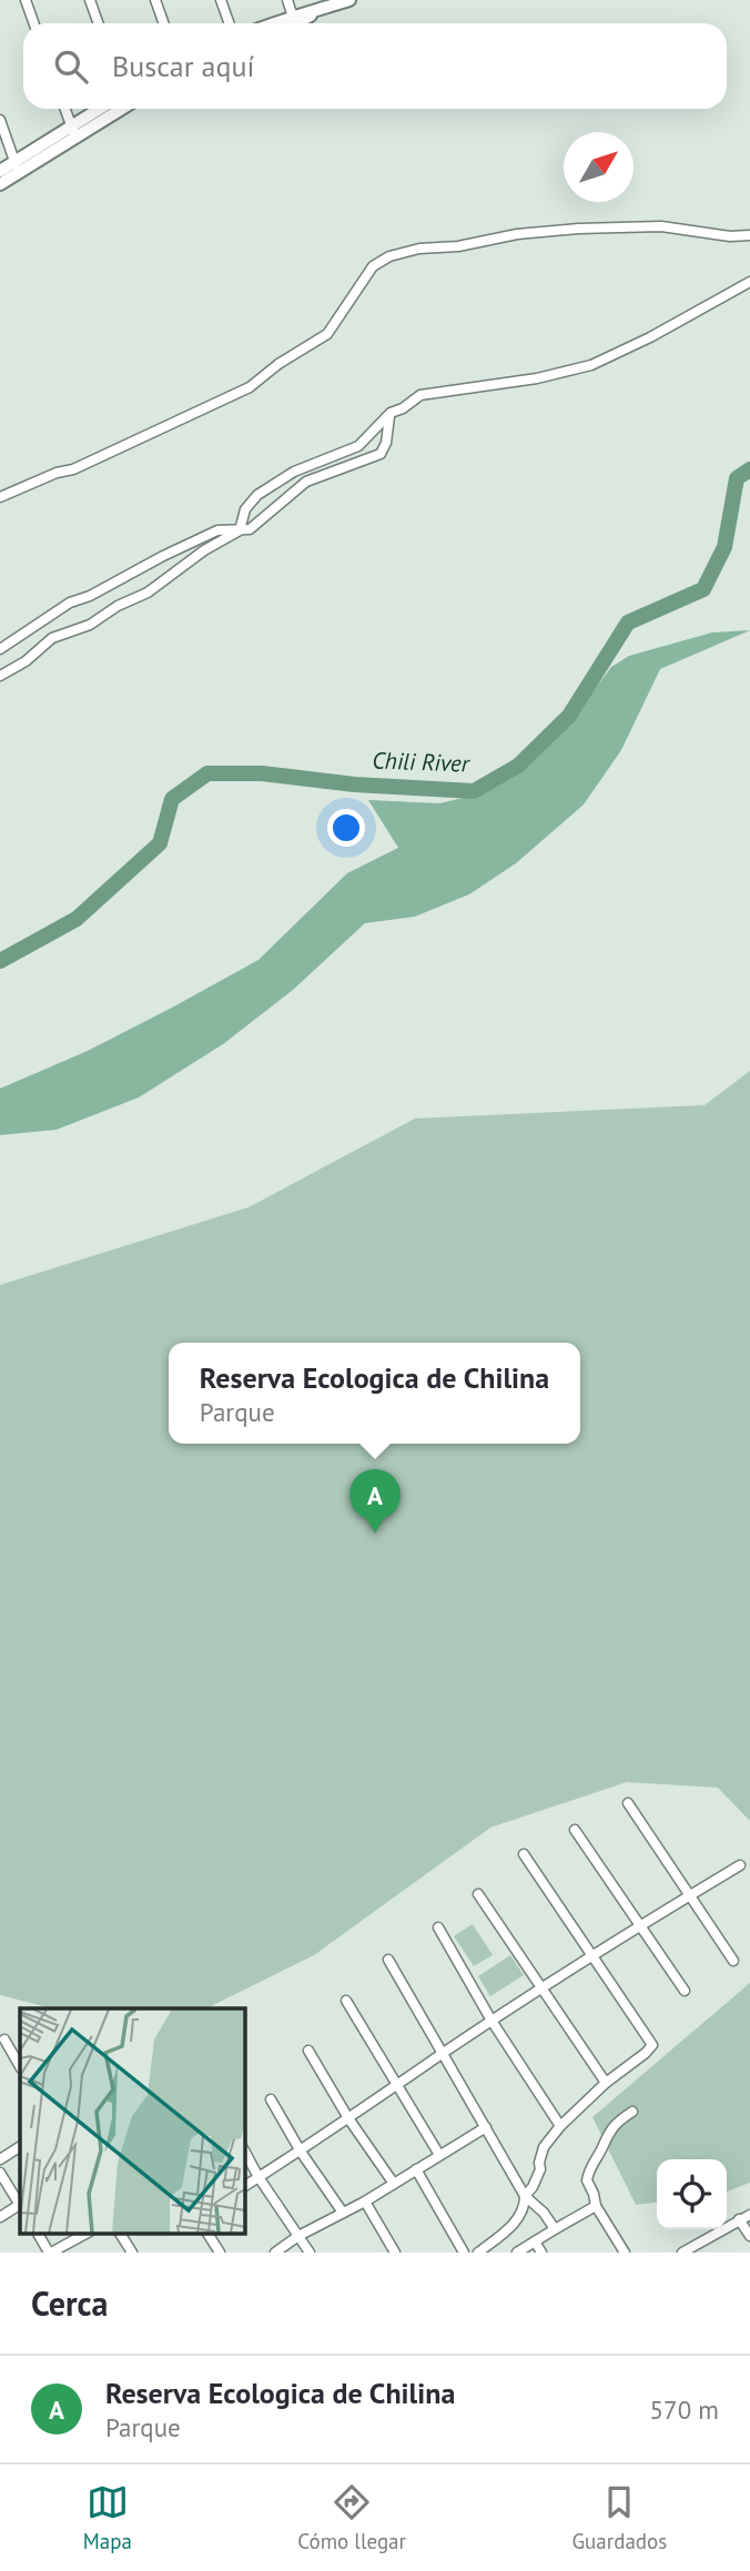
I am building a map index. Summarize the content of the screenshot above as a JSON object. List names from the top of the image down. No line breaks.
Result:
{"water":["Chili River"],"north":"top right","page":{"search":"Buscar aquí","popup":["Reserva Ecologica de Chilina","Parque"],"pins":"A","heading":"Cerca","list":[{"mark":"A","name":"Reserva Ecologica de Chilina","note":"Parque","value":"570 m"}],"nav":["Mapa","Cómo llegar","Guardados"]}}
